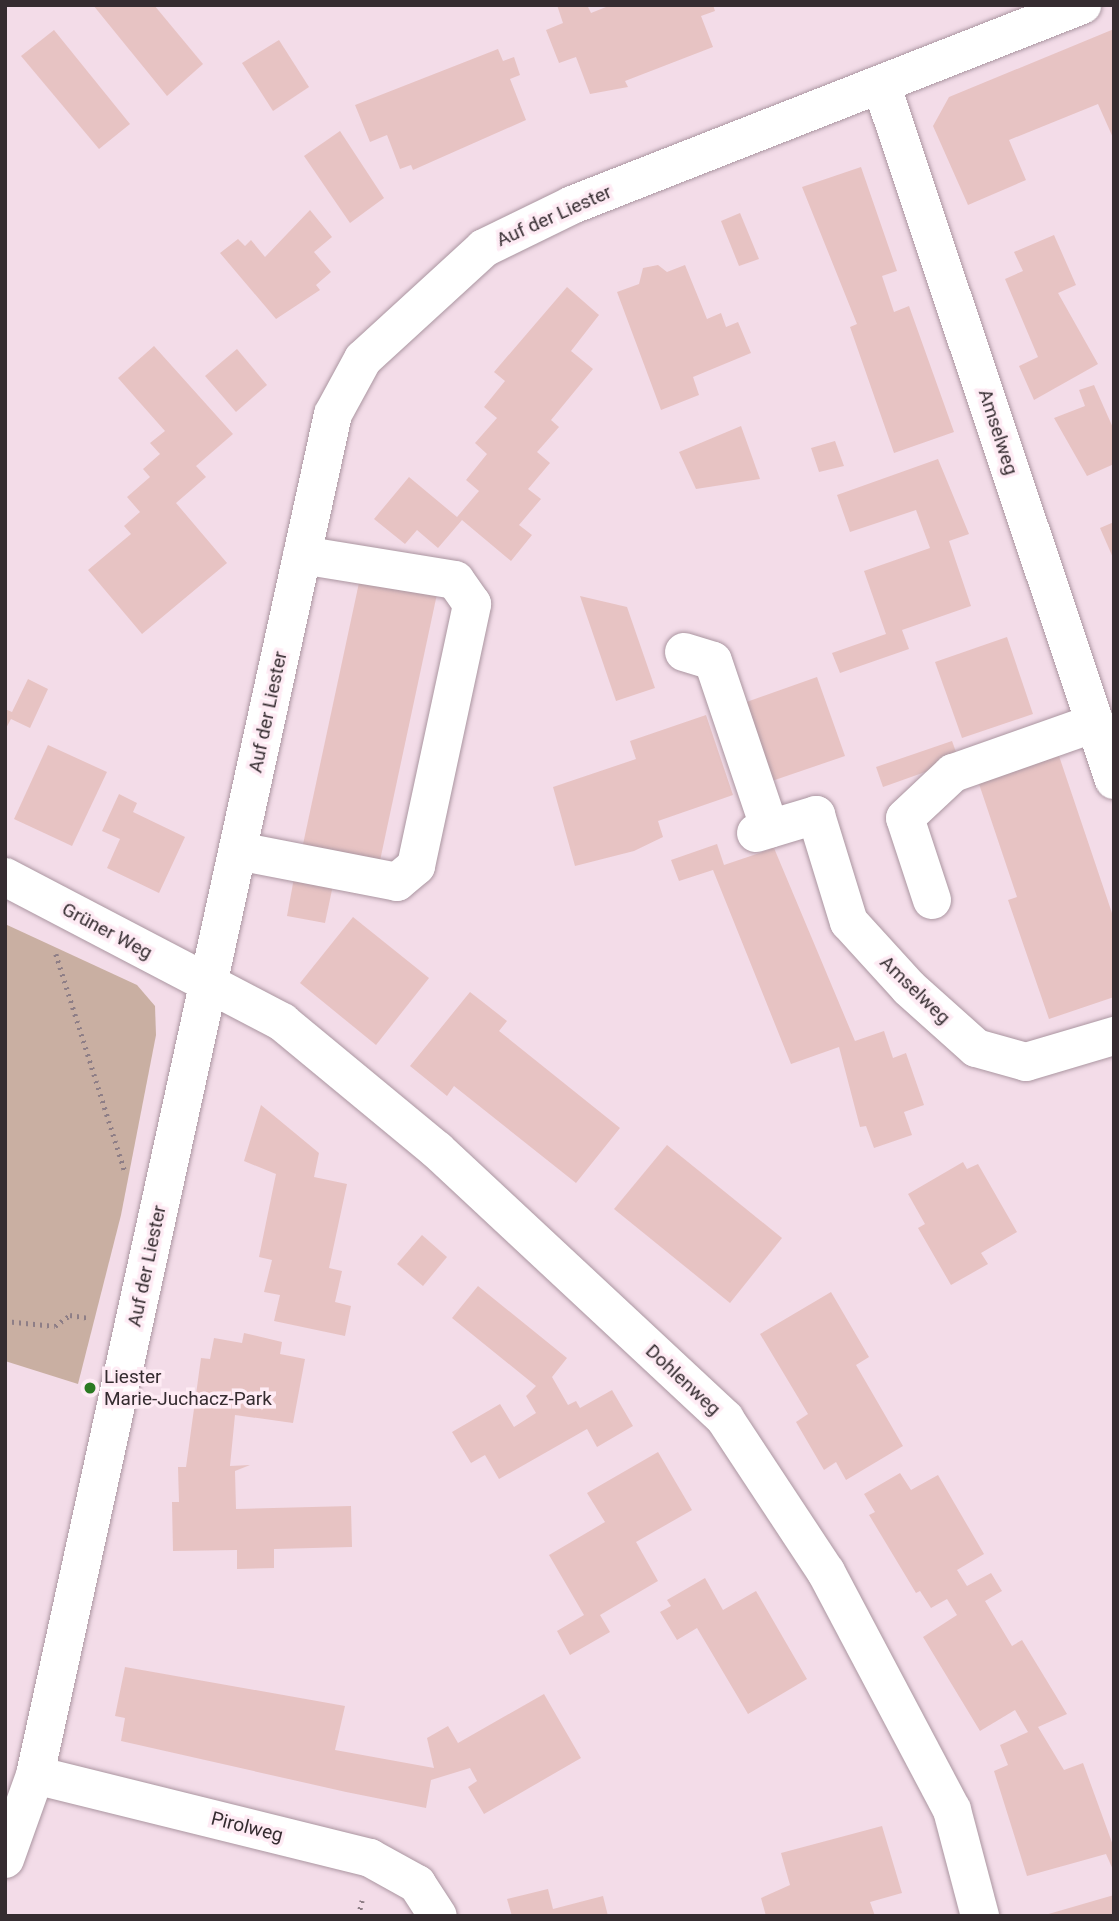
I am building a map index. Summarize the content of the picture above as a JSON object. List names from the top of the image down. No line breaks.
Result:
{"streets":{"street":["Auf der Liester","Amselweg","Grüner Weg","Dohlenweg","Pirolweg"]},"crossings":[["Auf der Liester","Amselweg"],["Auf der Liester","Grüner Weg"],["Auf der Liester","Dohlenweg"],["Auf der Liester","Pirolweg"],["Grüner Weg","Dohlenweg"]],"places":["Liester Marie-Juchacz-Park"]}
